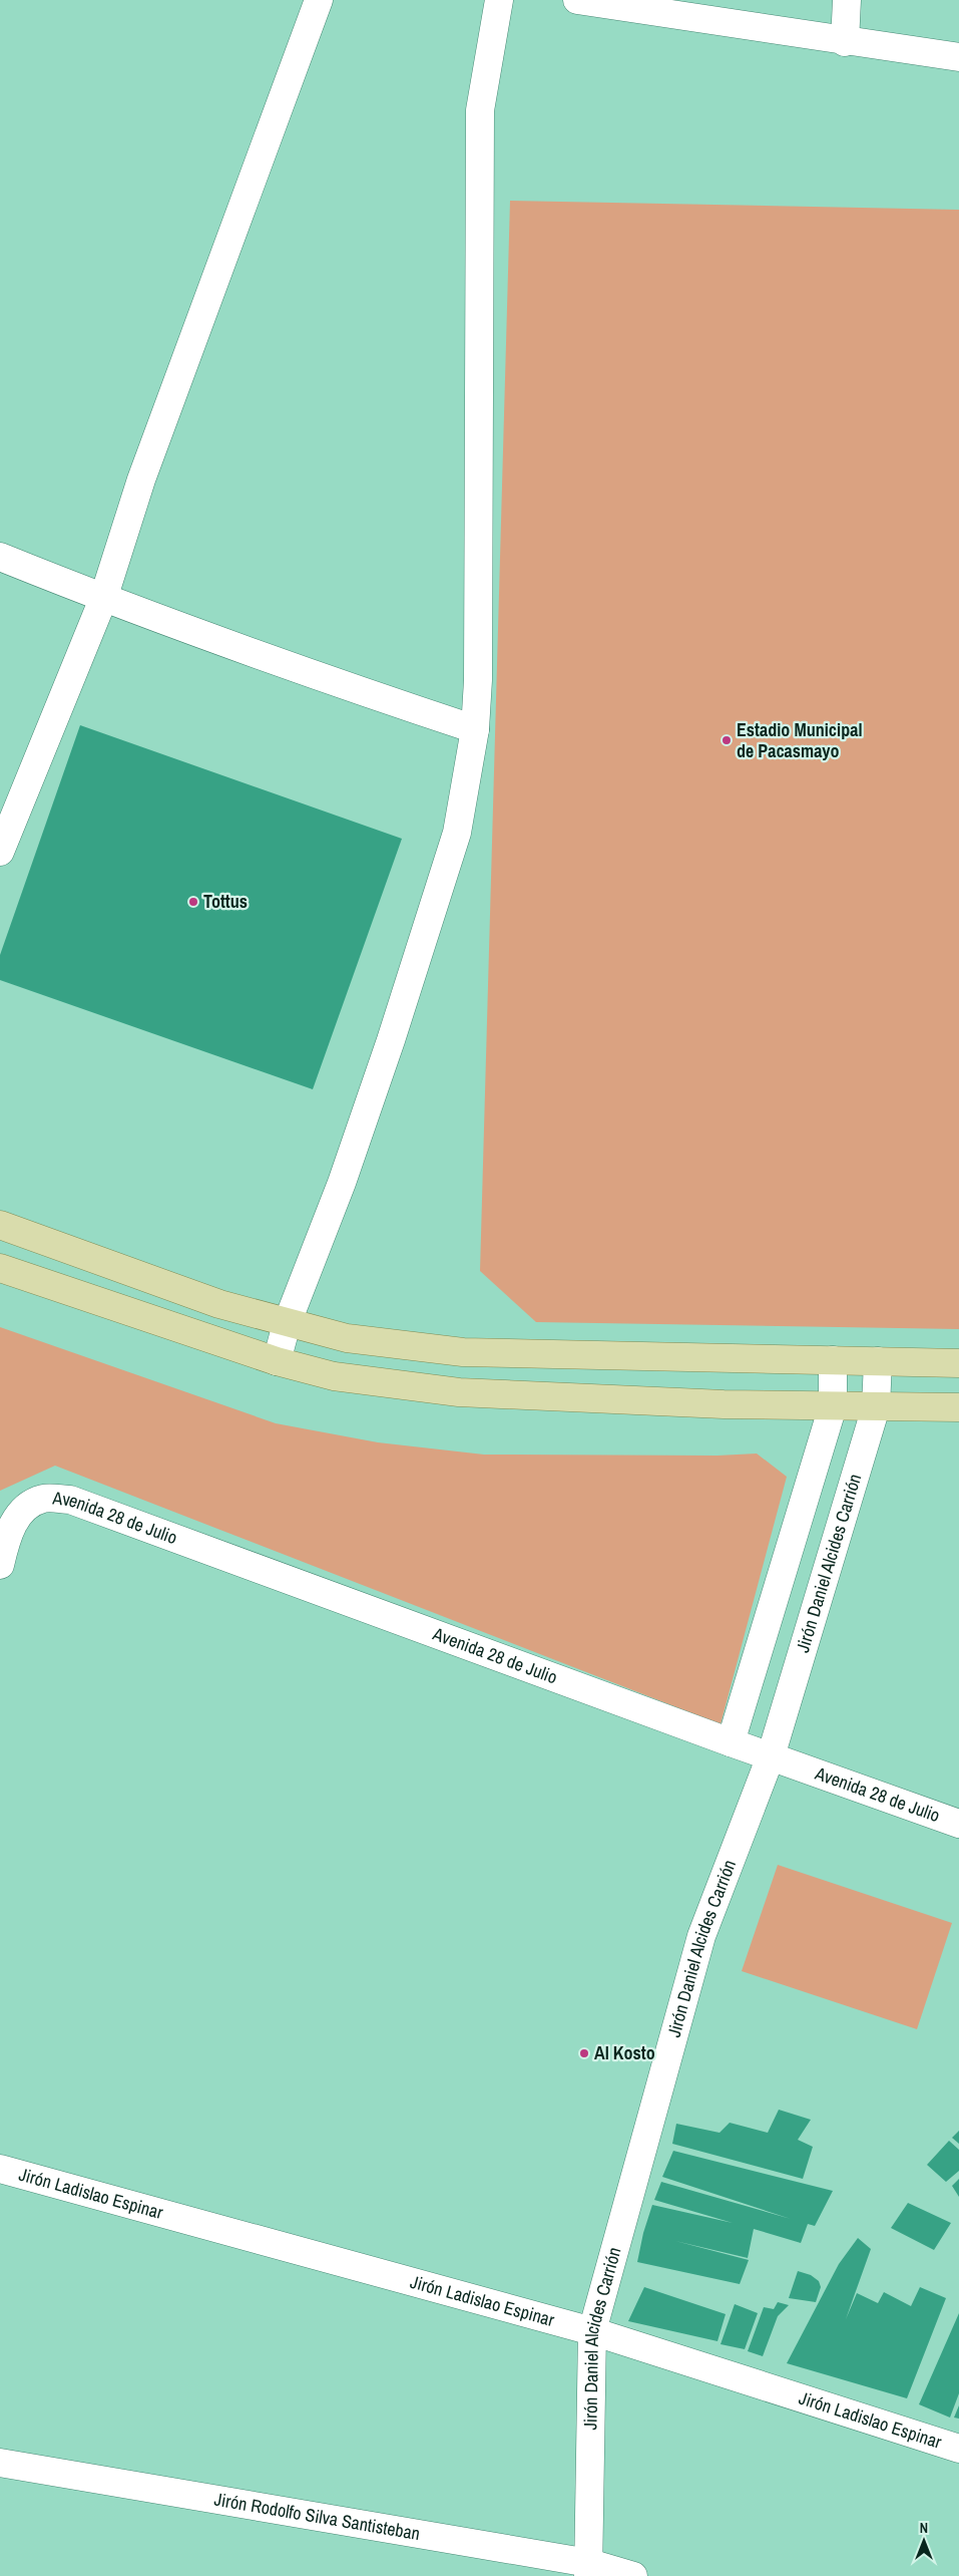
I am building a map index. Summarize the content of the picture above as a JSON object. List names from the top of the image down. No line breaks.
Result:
{"streets":{"street":["Avenida 28 de Julio","Jirón Daniel Alcides Carrión","Jirón Ladislao Espinar","Jirón Rodolfo Silva Santisteban"]},"crossings":[["Avenida 28 de Julio","Jirón Daniel Alcides Carrión"],["Jirón Daniel Alcides Carrión","Jirón Ladislao Espinar"],["Jirón Daniel Alcides Carrión","Jirón Rodolfo Silva Santisteban"]],"places":["Estadio Municipal de Pacasmayo","Tottus","Al Kosto"],"north":"top"}
